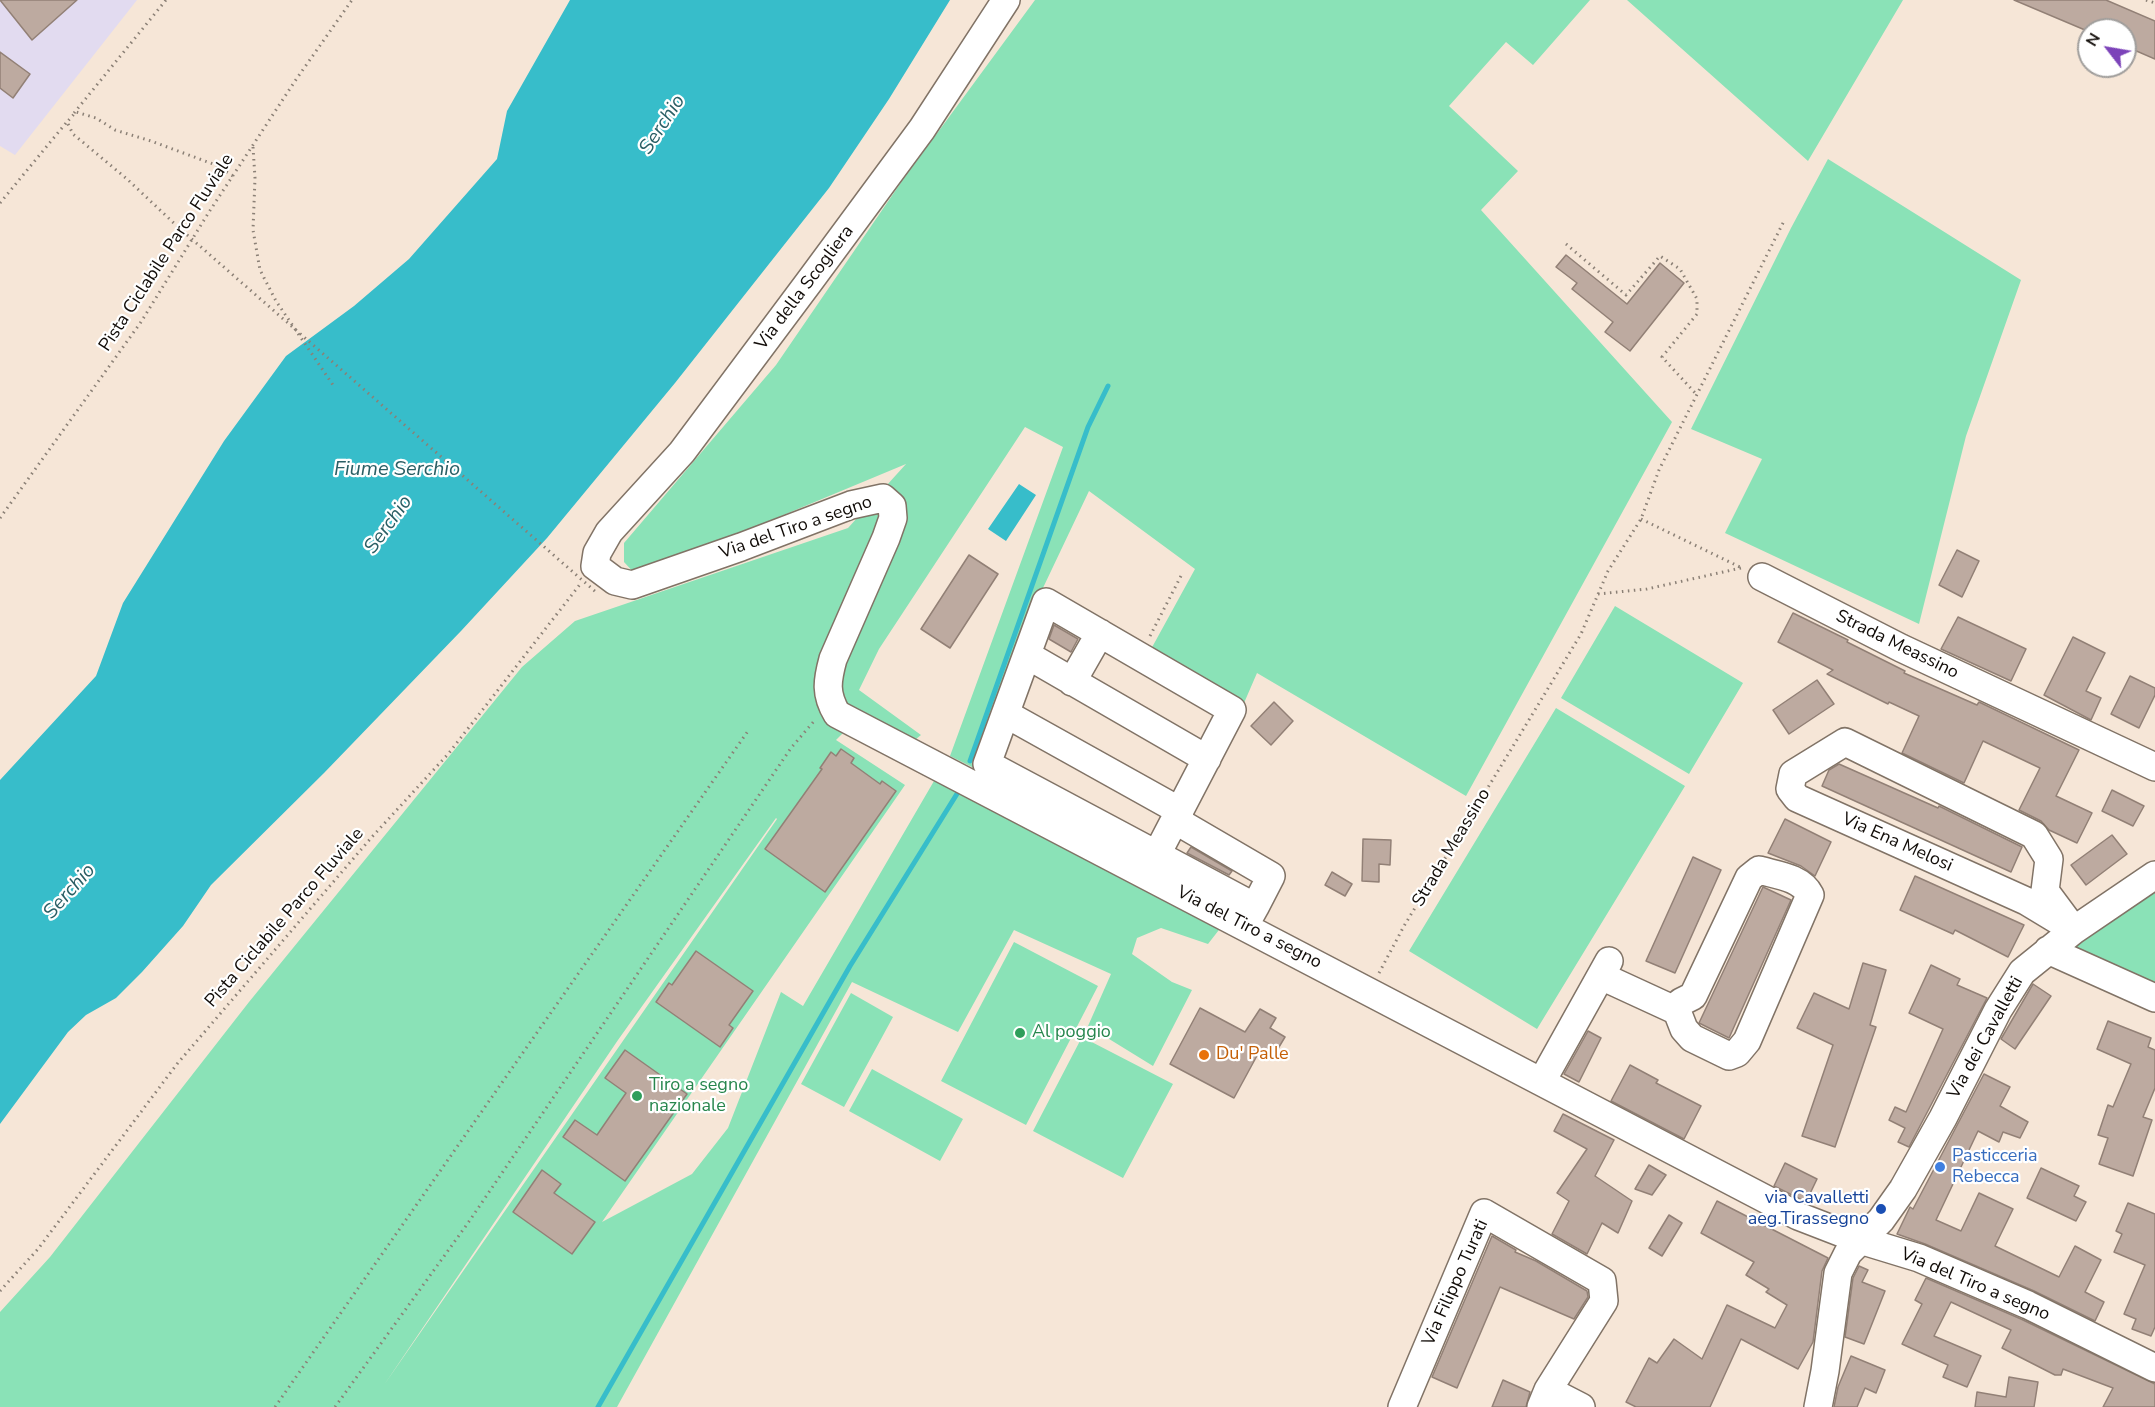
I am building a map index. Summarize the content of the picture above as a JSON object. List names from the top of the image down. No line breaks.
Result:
{"streets":{"street":["Via della Scogliera","Via del Tiro a segno","Strada Meassino","Via Ena Melosi","Via dei Cavalletti","Via Filippo Turati"],"path":["Pista Ciclabile Parco Fluviale"]},"crossings":[["Pista Ciclabile Parco Fluviale","Via della Scogliera"],["Pista Ciclabile Parco Fluviale","Via del Tiro a segno"],["Via della Scogliera","Via del Tiro a segno"],["Via del Tiro a segno","Strada Meassino"],["Via del Tiro a segno","Via dei Cavalletti"],["Via Ena Melosi","Via dei Cavalletti"]],"water":["Serchio","Fiume Serchio"],"places":["Al poggio","Du' Palle","Tiro a segno nazionale","Pasticceria Rebecca","via Cavalletti aeg.Tirassegno"],"north":"top left"}
